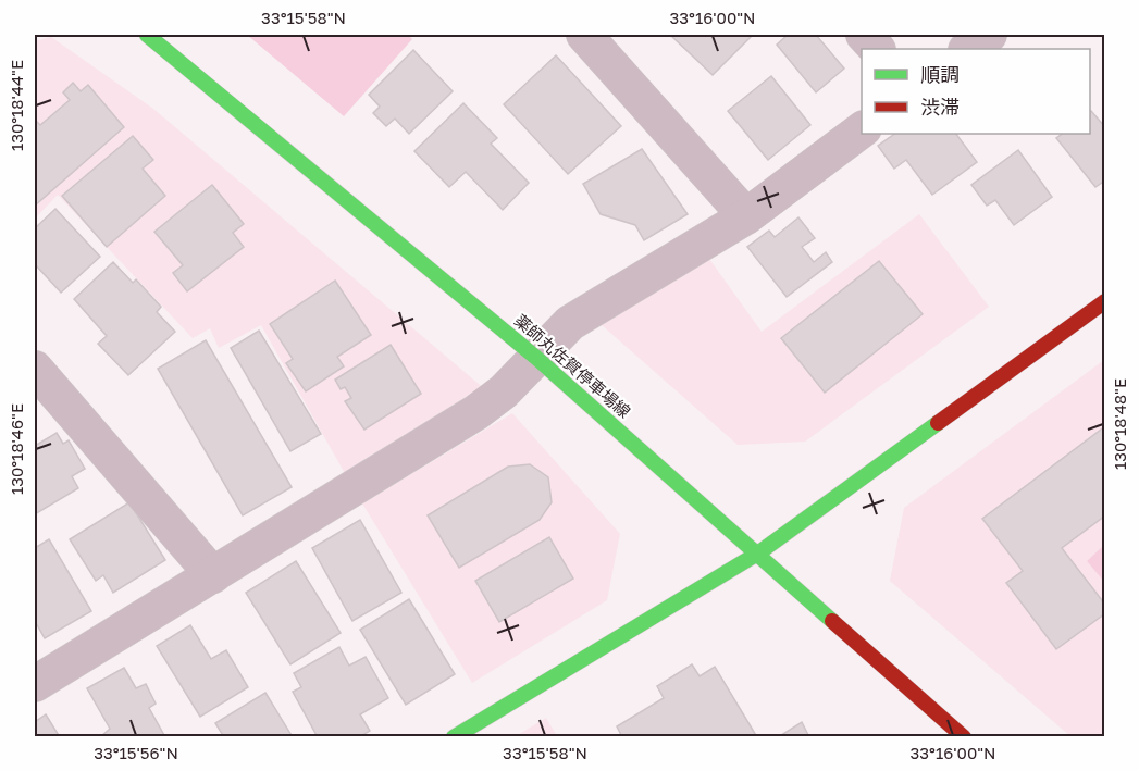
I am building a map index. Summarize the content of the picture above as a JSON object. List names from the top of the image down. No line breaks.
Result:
{"streets":{"main road":["薬師丸佐賀停車場線"]},"legend":["順調","渋滞"],"coordinates":["33°15'58\"N","33°16'00\"N","130°18'44\"E","130°18'48\"E","130°18'46\"E","33°15'56\"N"]}
